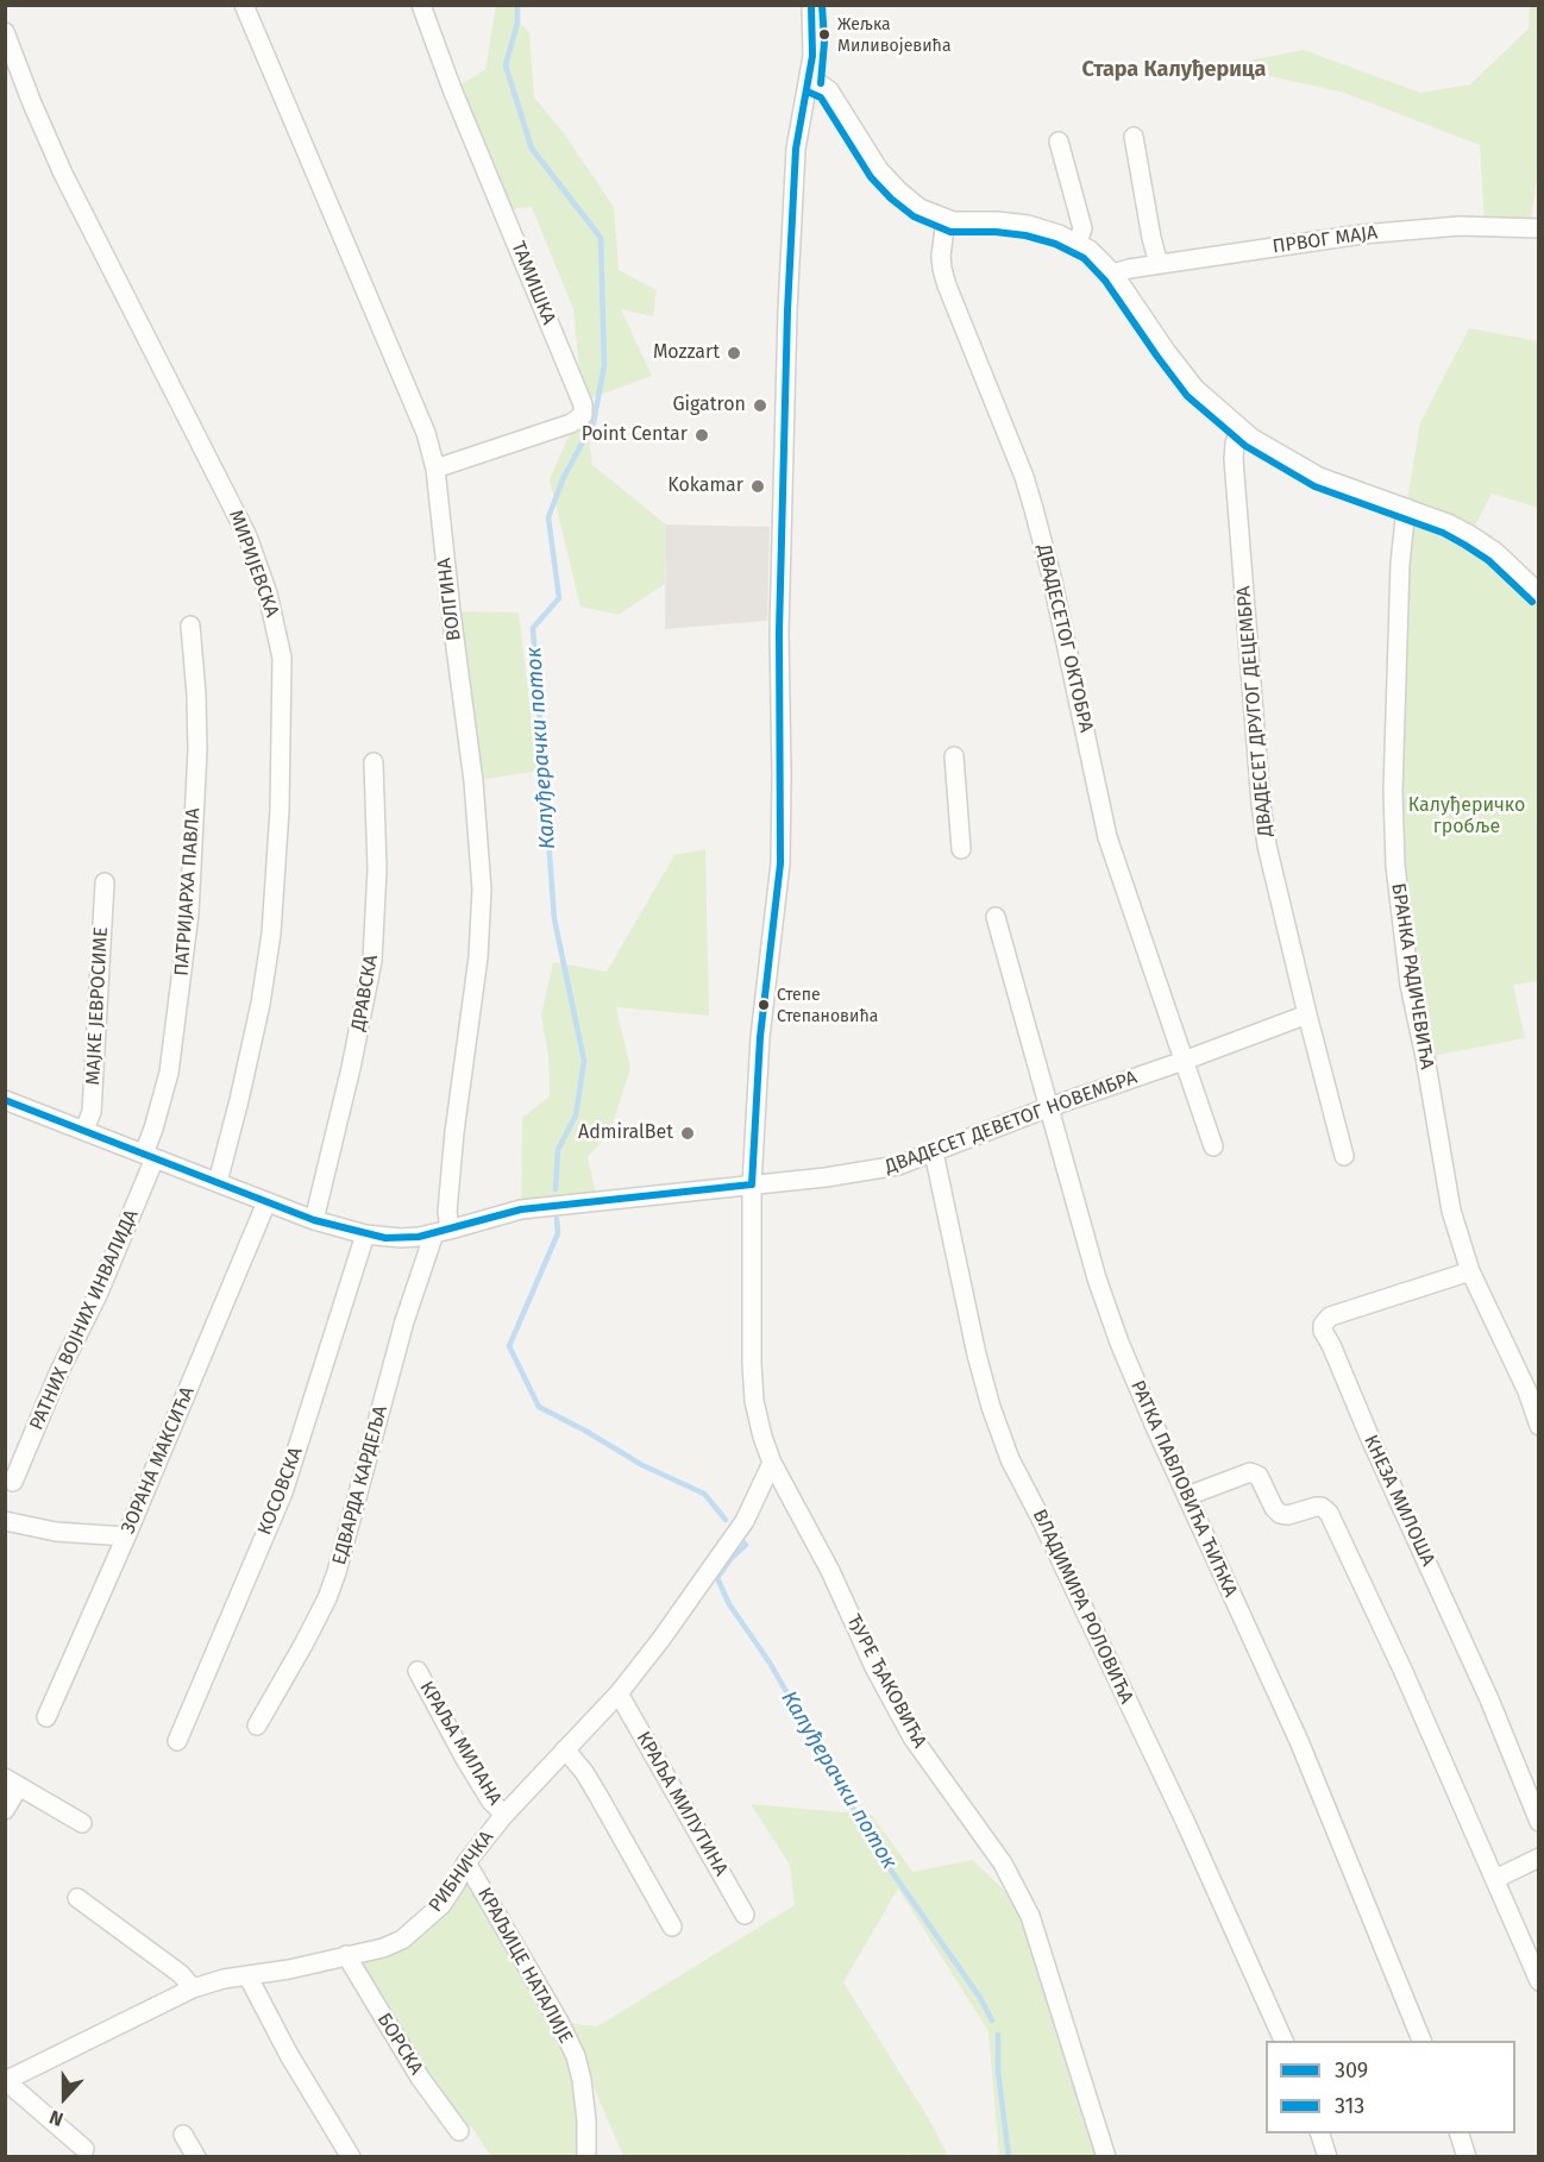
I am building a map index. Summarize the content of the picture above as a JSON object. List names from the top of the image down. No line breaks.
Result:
{"streets":{"street":["ПРВОГ МАЈА","ТАМИШКА","МИРИЈЕВСКА","ВОЛГИНА","ДВАДЕСЕТОГ ОКТОБРА","ДВАДЕСЕТ ДРУГОГ ДЕЦЕМБРА","ПАТРИЈАРХА ПАВЛА","БРАНКА РАДИЧЕВИЋА","ДРАВСКА","МАЈКЕ ЈЕВРОСИМЕ","ДВАДЕСЕТ ДЕВЕТОГ НОВЕМБРА","РАТНИХ ВОЈНИХ ИНВАЛИДА","ЗОРАНА МАКСИЋА","ЕДВАРДА КАРДЕЉА","РАТКА ПАВЛОВИЋА ЋИЋКА","КОСОВСКА","КНЕЗА МИЛОША","ВЛАДИМИРА РОЛОВИЋА","ЂУРЕ ЂАКОВИЋА","КРАЉА МИЛАНА","КРАЉА МИЛУТИНА","РИБНИЧКА","КРАЉИЦЕ НАТАЛИЈЕ","БОРСКА"]},"crossings":[["ТАМИШКА","ВОЛГИНА"],["МИРИЈЕВСКА","ДВАДЕСЕТ ДЕВЕТОГ НОВЕМБРА"],["ВОЛГИНА","ДВАДЕСЕТ ДЕВЕТОГ НОВЕМБРА"],["ВОЛГИНА","ЕДВАРДА КАРДЕЉА"],["ДВАДЕСЕТОГ ОКТОБРА","ДВАДЕСЕТ ДЕВЕТОГ НОВЕМБРА"],["ДВАДЕСЕТ ДРУГОГ ДЕЦЕМБРА","ДВАДЕСЕТ ДЕВЕТОГ НОВЕМБРА"],["ПАТРИЈАРХА ПАВЛА","ДВАДЕСЕТ ДЕВЕТОГ НОВЕМБРА"],["ПАТРИЈАРХА ПАВЛА","РАТНИХ ВОЈНИХ ИНВАЛИДА"],["БРАНКА РАДИЧЕВИЋА","КНЕЗА МИЛОША"],["ДРАВСКА","ДВАДЕСЕТ ДЕВЕТОГ НОВЕМБРА"],["МАЈКЕ ЈЕВРОСИМЕ","ДВАДЕСЕТ ДЕВЕТОГ НОВЕМБРА"],["ДВАДЕСЕТ ДЕВЕТОГ НОВЕМБРА","РАТНИХ ВОЈНИХ ИНВАЛИДА"],["ДВАДЕСЕТ ДЕВЕТОГ НОВЕМБРА","ЗОРАНА МАКСИЋА"],["ДВАДЕСЕТ ДЕВЕТОГ НОВЕМБРА","ЕДВАРДА КАРДЕЉА"],["ДВАДЕСЕТ ДЕВЕТОГ НОВЕМБРА","РАТКА ПАВЛОВИЋА ЋИЋКА"],["ДВАДЕСЕТ ДЕВЕТОГ НОВЕМБРА","КОСОВСКА"],["ДВАДЕСЕТ ДЕВЕТОГ НОВЕМБРА","ВЛАДИМИРА РОЛОВИЋА"],["ДВАДЕСЕТ ДЕВЕТОГ НОВЕМБРА","ЂУРЕ ЂАКОВИЋА"],["ЂУРЕ ЂАКОВИЋА","РИБНИЧКА"],["КРАЉА МИЛАНА","РИБНИЧКА"],["КРАЉА МИЛУТИНА","РИБНИЧКА"],["РИБНИЧКА","КРАЉИЦЕ НАТАЛИЈЕ"],["РИБНИЧКА","БОРСКА"]],"districts":["Стара Калуђерица"],"water":["Калуђерачки поток"],"parks":["Калуђеричко гробље"],"places":["Жељка Миливојевића","Mozzart","Gigatron","Point Centar","Kokamar","Степе Степановића","AdmiralBet"],"lines":["transit line 309","transit line 313"],"legend":["309","313"],"north":"bottom"}
